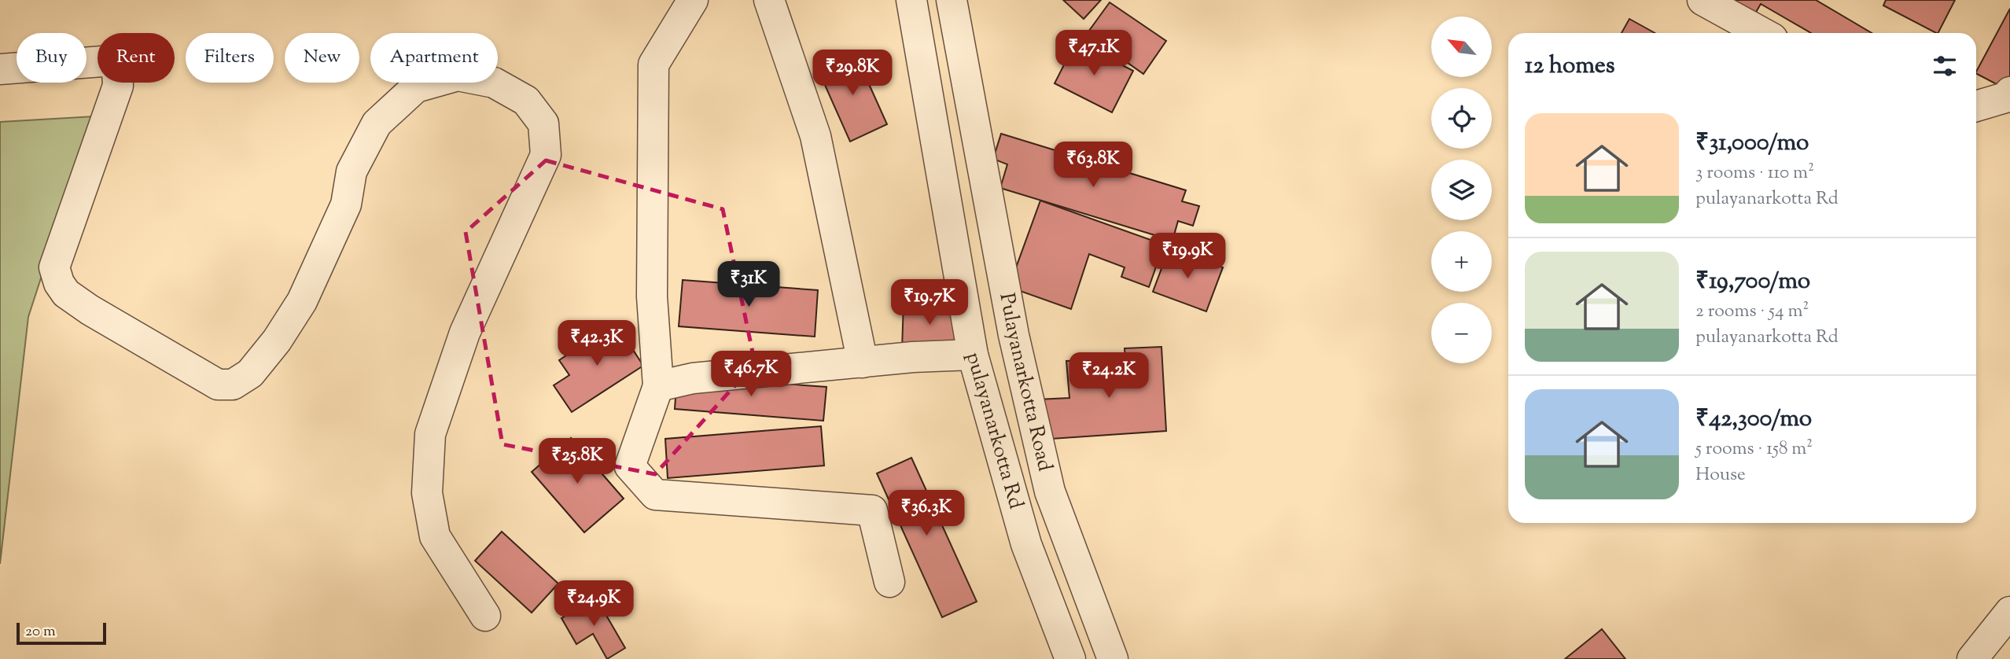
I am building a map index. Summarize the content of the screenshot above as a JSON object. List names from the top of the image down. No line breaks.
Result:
{"streets":{"street":["Pulayanarkotta Road","pulayanarkotta Rd"]},"scale_bar":"20 m","north":"top left","page":{"map_buttons":["+","−"],"price":["₹47.1K","₹29.8K","₹63.8K","₹19.9K","₹31K","₹19.7K","₹42.3K","₹46.7K","₹24.2K","₹25.8K","₹36.3K","₹24.9K"],"chip":["Buy","Rent","Filters","New","Apartment"],"heading":"12 homes","list":[{"name":"₹31,000/mo","note":"3 rooms · 110 m² · pulayanarkotta Rd"},{"name":"₹19,700/mo","note":"2 rooms · 54 m² · pulayanarkotta Rd"},{"name":"₹42,300/mo","note":"5 rooms · 158 m² · House"}],"scale":"20 m"}}
